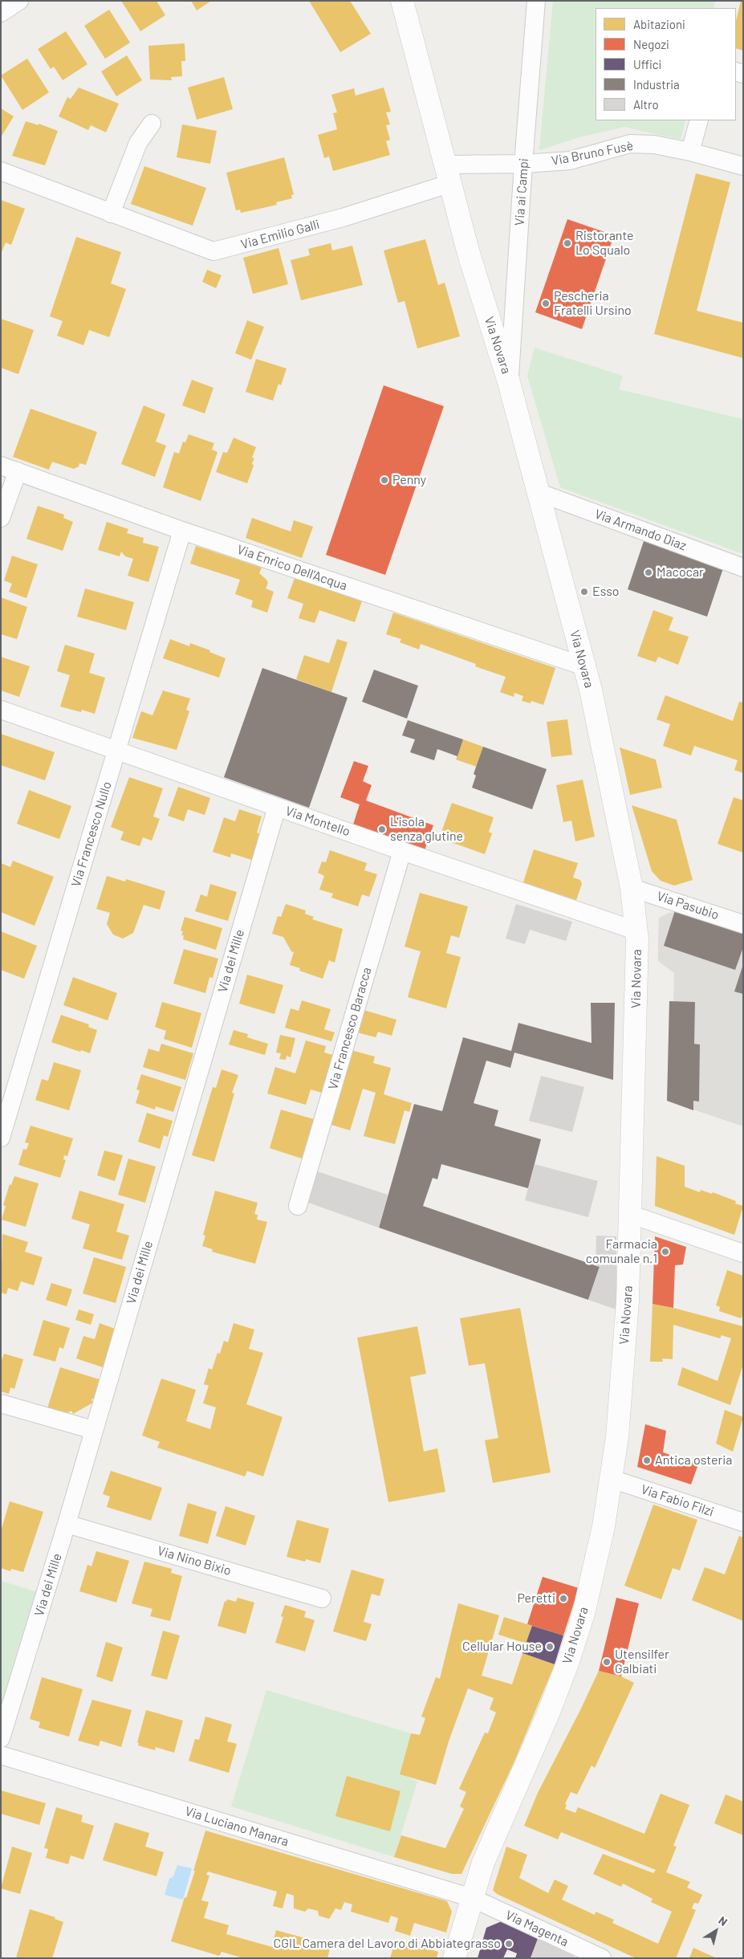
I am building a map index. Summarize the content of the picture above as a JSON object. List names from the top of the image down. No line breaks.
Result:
{"streets":{"street":["Via Bruno Fusè","Via ai Campi","Via Emilio Galli","Via Novara","Via Armando Diaz","Via Enrico Dell'Acqua","Via Montello","Via Francesco Nullo","Via Pasubio","Via dei Mille","Via Francesco Baracca","Via Fabio Filzi","Via Nino Bixio","Via Luciano Manara","Via Magenta"]},"crossings":[["Via Bruno Fusè","Via ai Campi"],["Via Bruno Fusè","Via Emilio Galli"],["Via Bruno Fusè","Via Novara"],["Via ai Campi","Via Novara"],["Via Emilio Galli","Via Novara"],["Via Novara","Via Armando Diaz"],["Via Novara","Via Enrico Dell'Acqua"],["Via Novara","Via Montello"],["Via Novara","Via Pasubio"],["Via Novara","Via Fabio Filzi"],["Via Novara","Via Luciano Manara"],["Via Novara","Via Magenta"],["Via Enrico Dell'Acqua","Via Francesco Nullo"],["Via Montello","Via Francesco Nullo"],["Via Montello","Via dei Mille"],["Via Montello","Via Francesco Baracca"],["Via dei Mille","Via Nino Bixio"],["Via Luciano Manara","Via Magenta"]],"places":["Ristorante Lo Squalo","Pescheria Fratelli Ursino","Penny","Macocar","Esso","L'isola senza glutine","Farmacia comunale n.1","Antica osteria","Peretti","Cellular House","Utensilfer Galbiati","CGIL Camera del Lavoro di Abbiategrasso"],"legend":["Abitazioni","Negozi","Uffici","Industria","Altro"],"north":"top right"}
